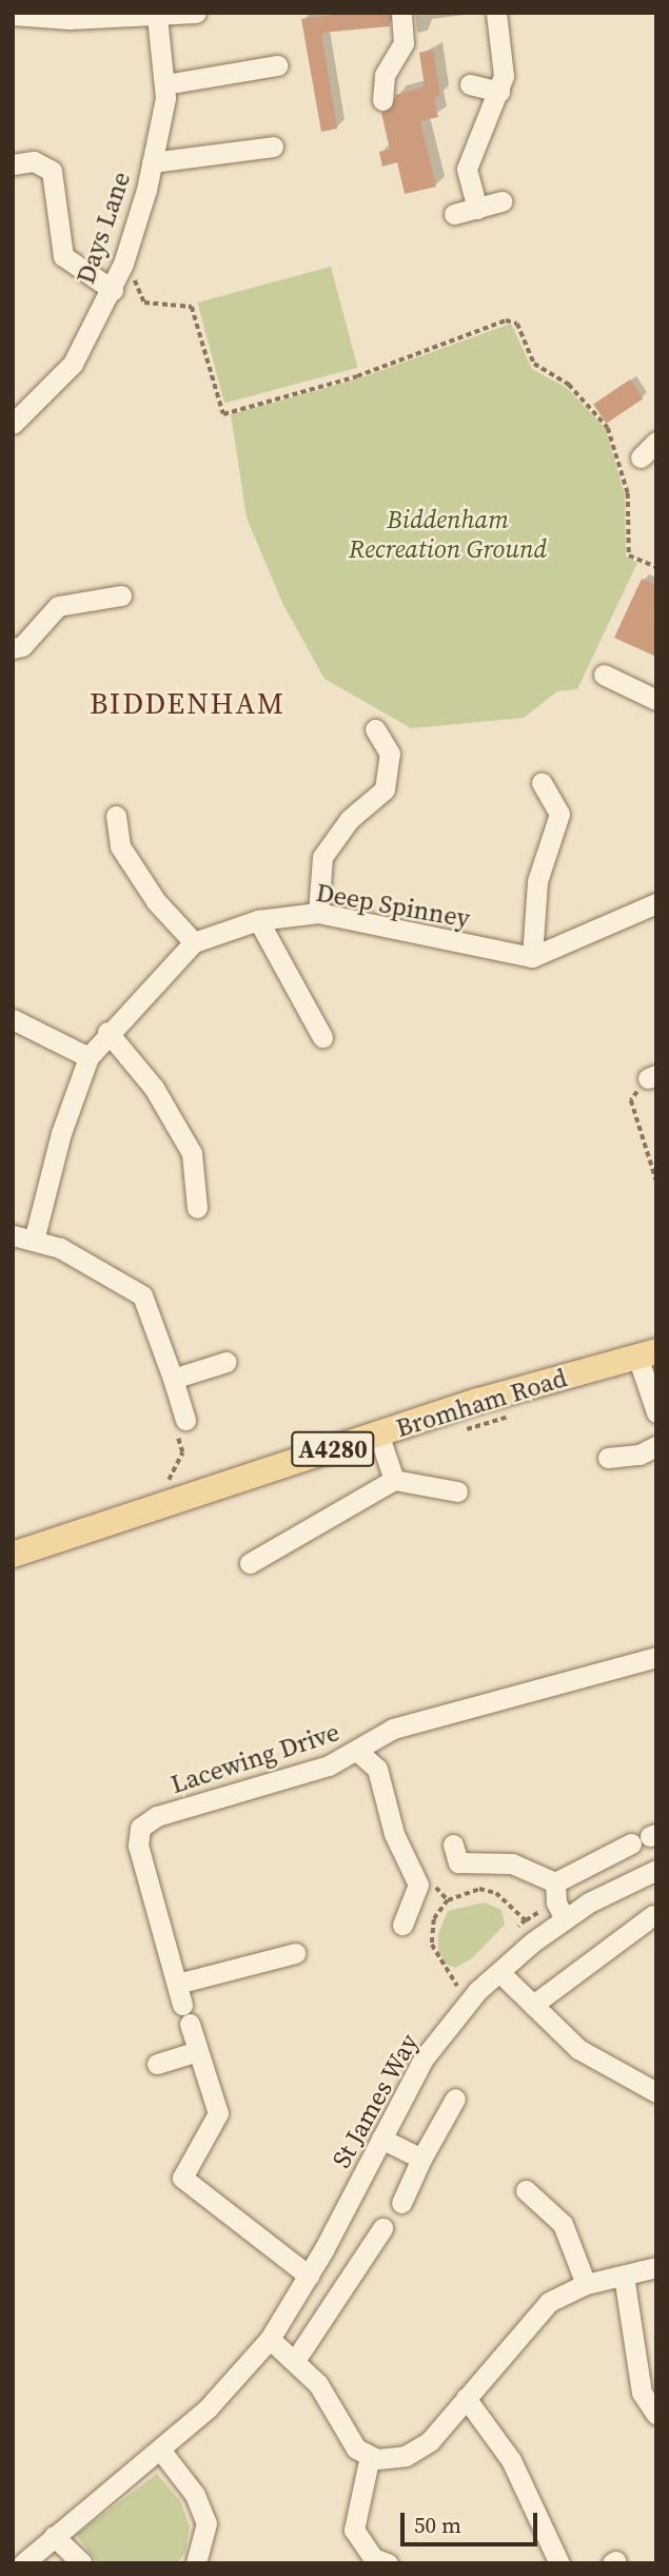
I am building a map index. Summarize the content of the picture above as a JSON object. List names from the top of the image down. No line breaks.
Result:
{"streets":{"main road":["Bromham Road","A4280"],"street":["Days Lane","Deep Spinney","Lacewing Drive","St James Way"]},"districts":["BIDDENHAM"],"parks":["Biddenham Recreation Ground"],"scale_bar":"50 m"}
